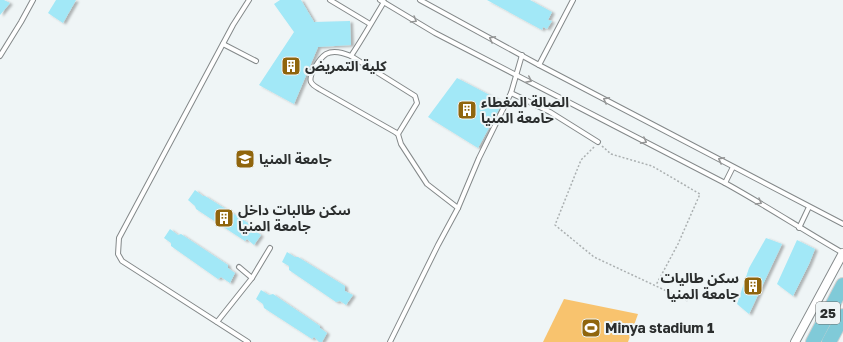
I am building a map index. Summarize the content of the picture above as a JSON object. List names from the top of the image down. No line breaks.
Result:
{"streets":{"highway":["25"]},"places":{"building":["كلية التمريض","الصالة المغطاء حامعة المنيا","سكن طالبات داخل جامعة المنيا","سكن طاليات جامعة المنيا"],"school or university":["جامعة المنيا"],"sports":["Minya stadium 1"]}}
